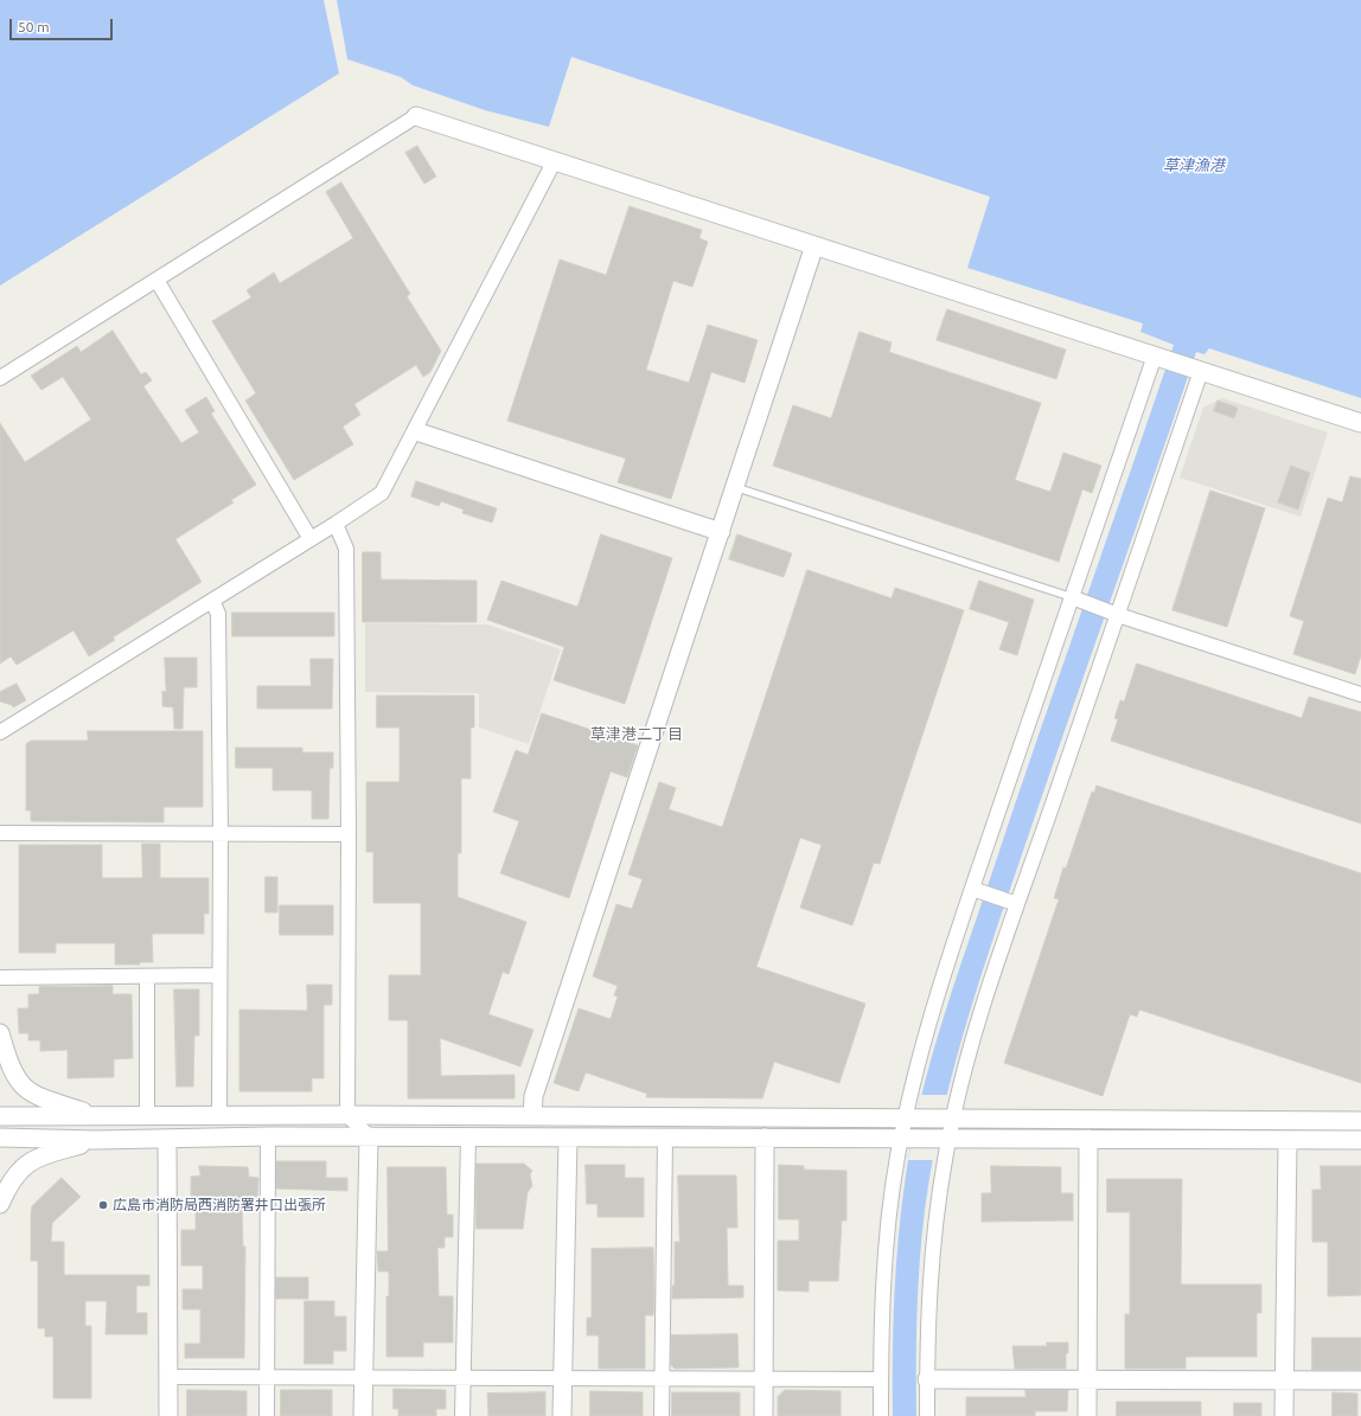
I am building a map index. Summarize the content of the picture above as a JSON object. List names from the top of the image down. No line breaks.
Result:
{"districts":["草津港二丁目"],"water":["草津漁港"],"places":["広島市消防局西消防署井口出張所"],"scale_bar":"50 m"}
